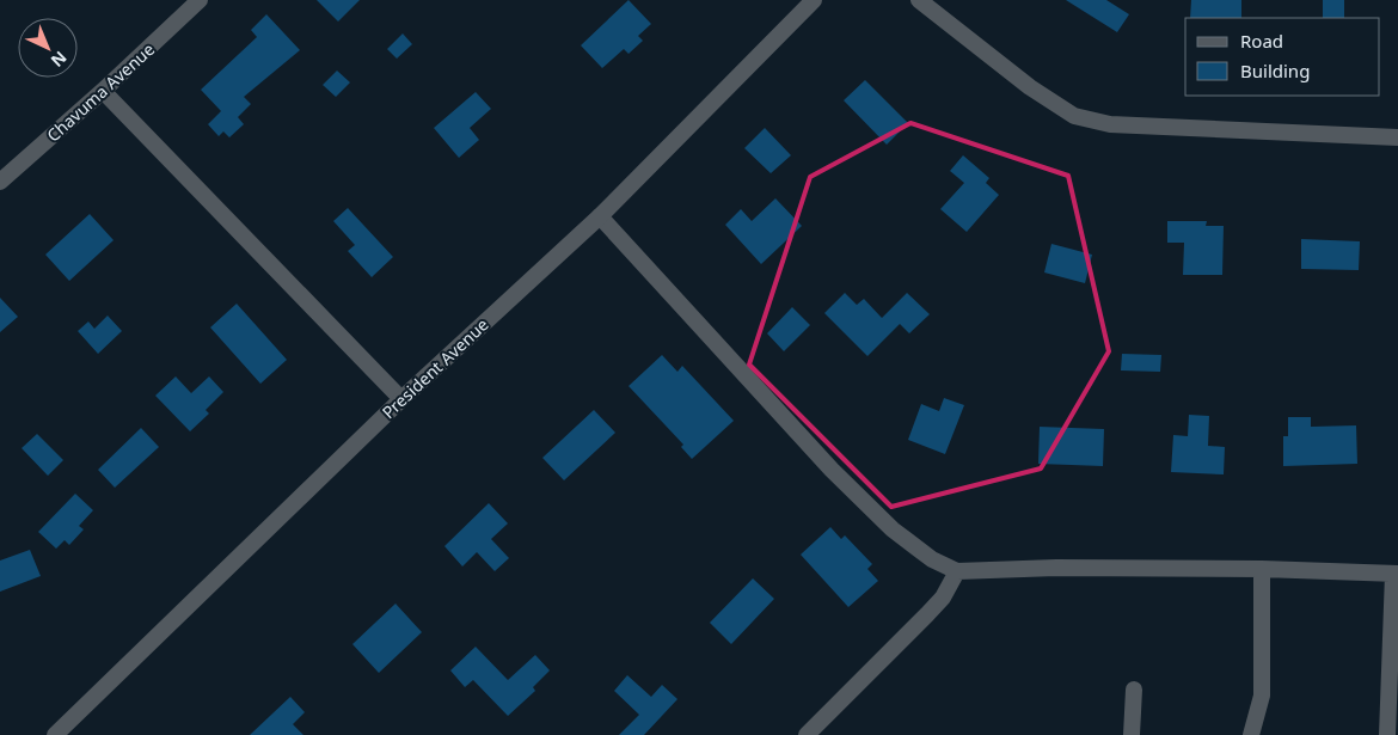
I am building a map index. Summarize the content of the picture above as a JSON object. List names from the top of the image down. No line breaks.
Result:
{"streets":{"street":["Chavuma Avenue","President Avenue"]},"legend":["Road","Building"],"north":"bottom right"}
